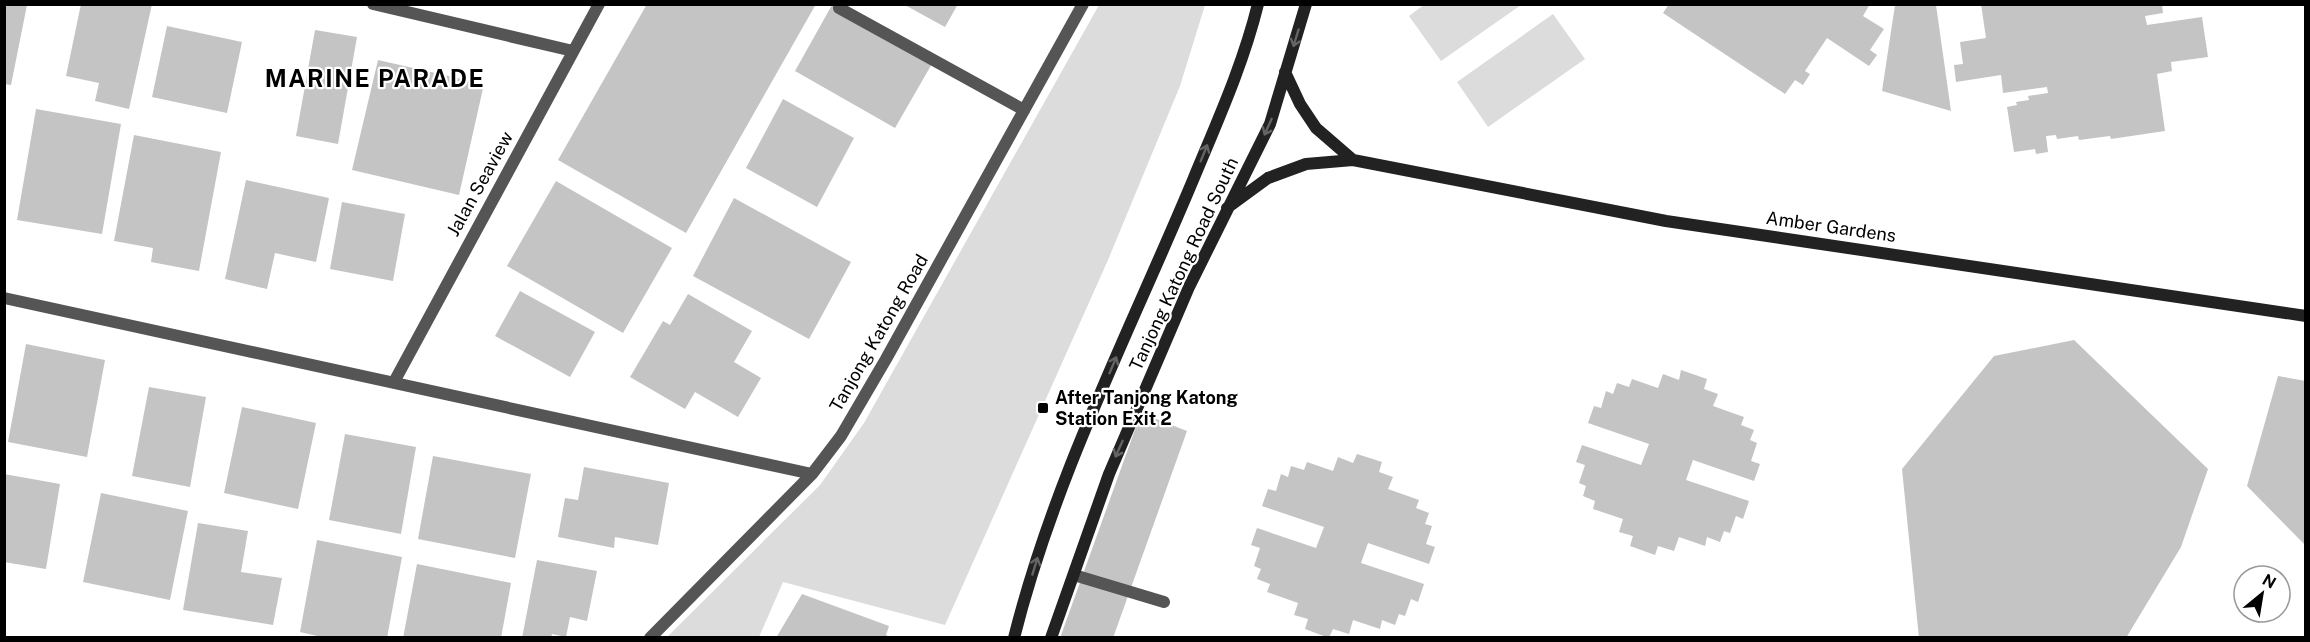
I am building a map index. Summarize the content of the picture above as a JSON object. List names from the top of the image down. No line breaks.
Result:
{"streets":{"main road":["Amber Gardens","Tanjong Katong Road South"],"street":["Jalan Seaview","Tanjong Katong Road"]},"districts":["MARINE PARADE"],"places":{"transit":["After Tanjong Katong Station Exit 2"]},"north":"top right"}
